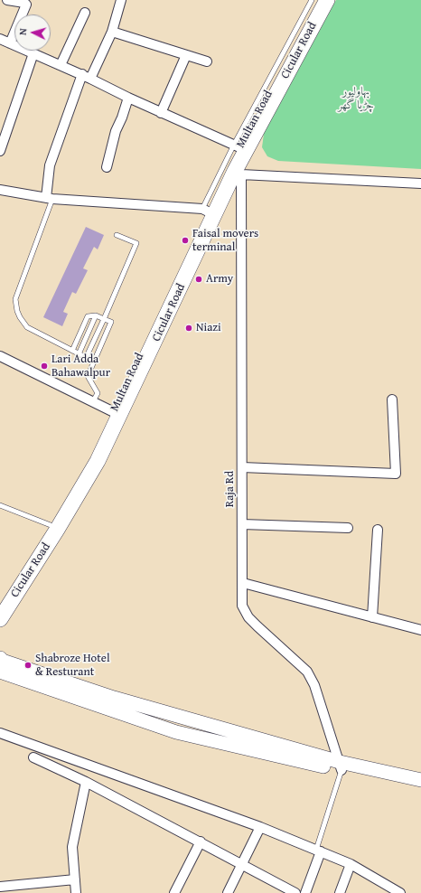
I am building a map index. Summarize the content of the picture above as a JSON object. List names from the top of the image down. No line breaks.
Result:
{"streets":{"highway":["Cicular Road","Multan Road"],"street":["Raja Rd"]},"crossings":[["Cicular Road","Multan Road"],["Cicular Road","Raja Rd"],["Multan Road","Raja Rd"]],"parks":["بہاولپور چڑیا گھر"],"places":["Faisal movers terminal","Army","Niazi","Lari Adda Bahawalpur","Shabroze Hotel & Resturant"],"north":"left"}
